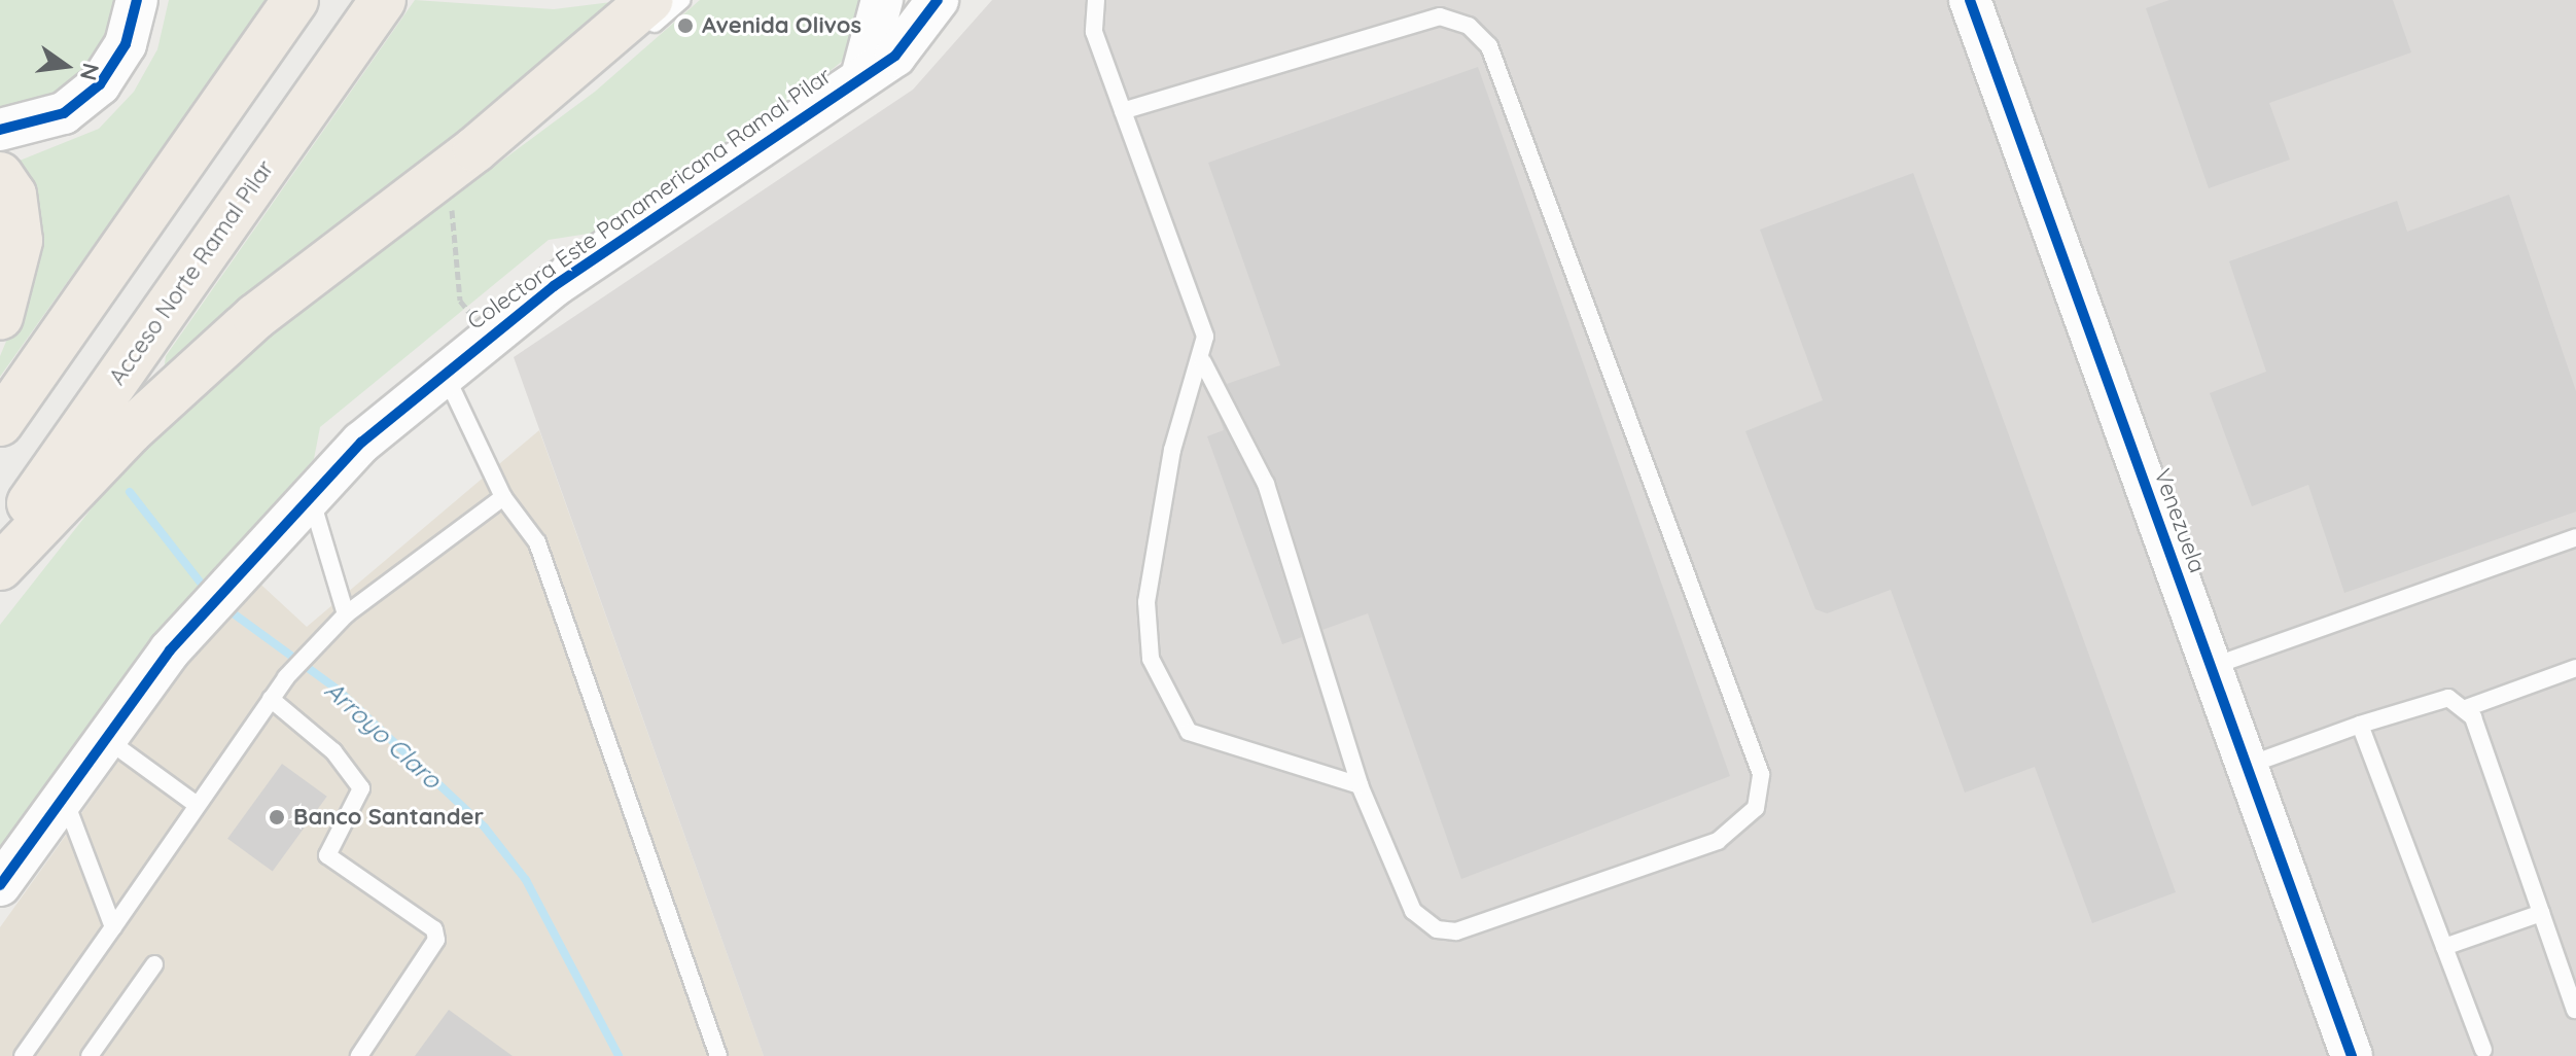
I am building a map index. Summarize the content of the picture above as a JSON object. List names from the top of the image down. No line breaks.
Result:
{"streets":{"highway":["Acceso Norte Ramal Pilar"],"street":["Colectora Este Panamericana Ramal Pilar","Venezuela"]},"water":["Arroyo Claro"],"places":["Avenida Olivos","Banco Santander"],"north":"right"}
